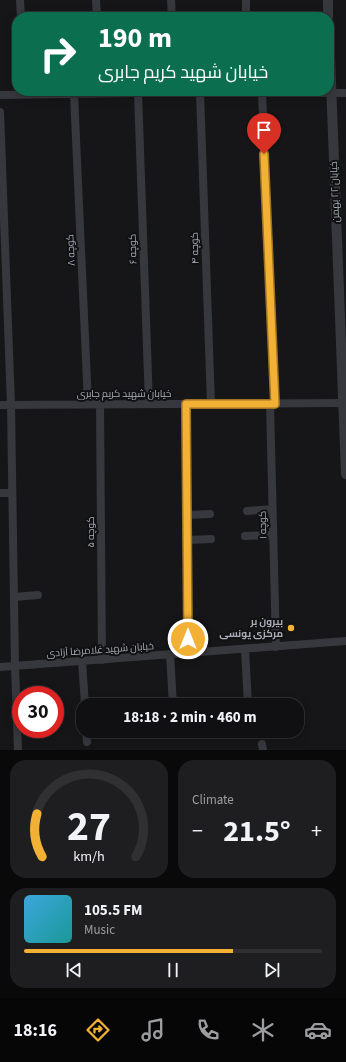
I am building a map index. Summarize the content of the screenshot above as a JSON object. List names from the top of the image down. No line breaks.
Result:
{"streets":{"street":["خیابان ۲۲ بهمن","کوچه ۴","کوچه ۶","کوچه ۸","خیابان شهید کریم جابری","کوچه ۱","کوچه ۵","خیابان شهید غلامرضا آزادی"]},"crossings":[["خیابان ۲۲ بهمن","خیابان شهید کریم جابری"],["کوچه ۴","خیابان شهید کریم جابری"],["کوچه ۶","خیابان شهید کریم جابری"],["کوچه ۸","خیابان شهید کریم جابری"],["خیابان شهید کریم جابری","کوچه ۱"],["خیابان شهید کریم جابری","کوچه ۵"],["کوچه ۱","خیابان شهید غلامرضا آزادی"],["کوچه ۵","خیابان شهید غلامرضا آزادی"]],"places":["بیرون بر مرکزی یونسی"],"page":{"turn":["190 m","خیابان شهید کریم جابری"],"limit":"30","trip":"18:18 · 2 min · 460 m","tile":"Climate","heat":["−","21.5°","+"],"song":["105.5 FM","Music"],"tabs":"18:16","gauge":["27","km/h"]}}
